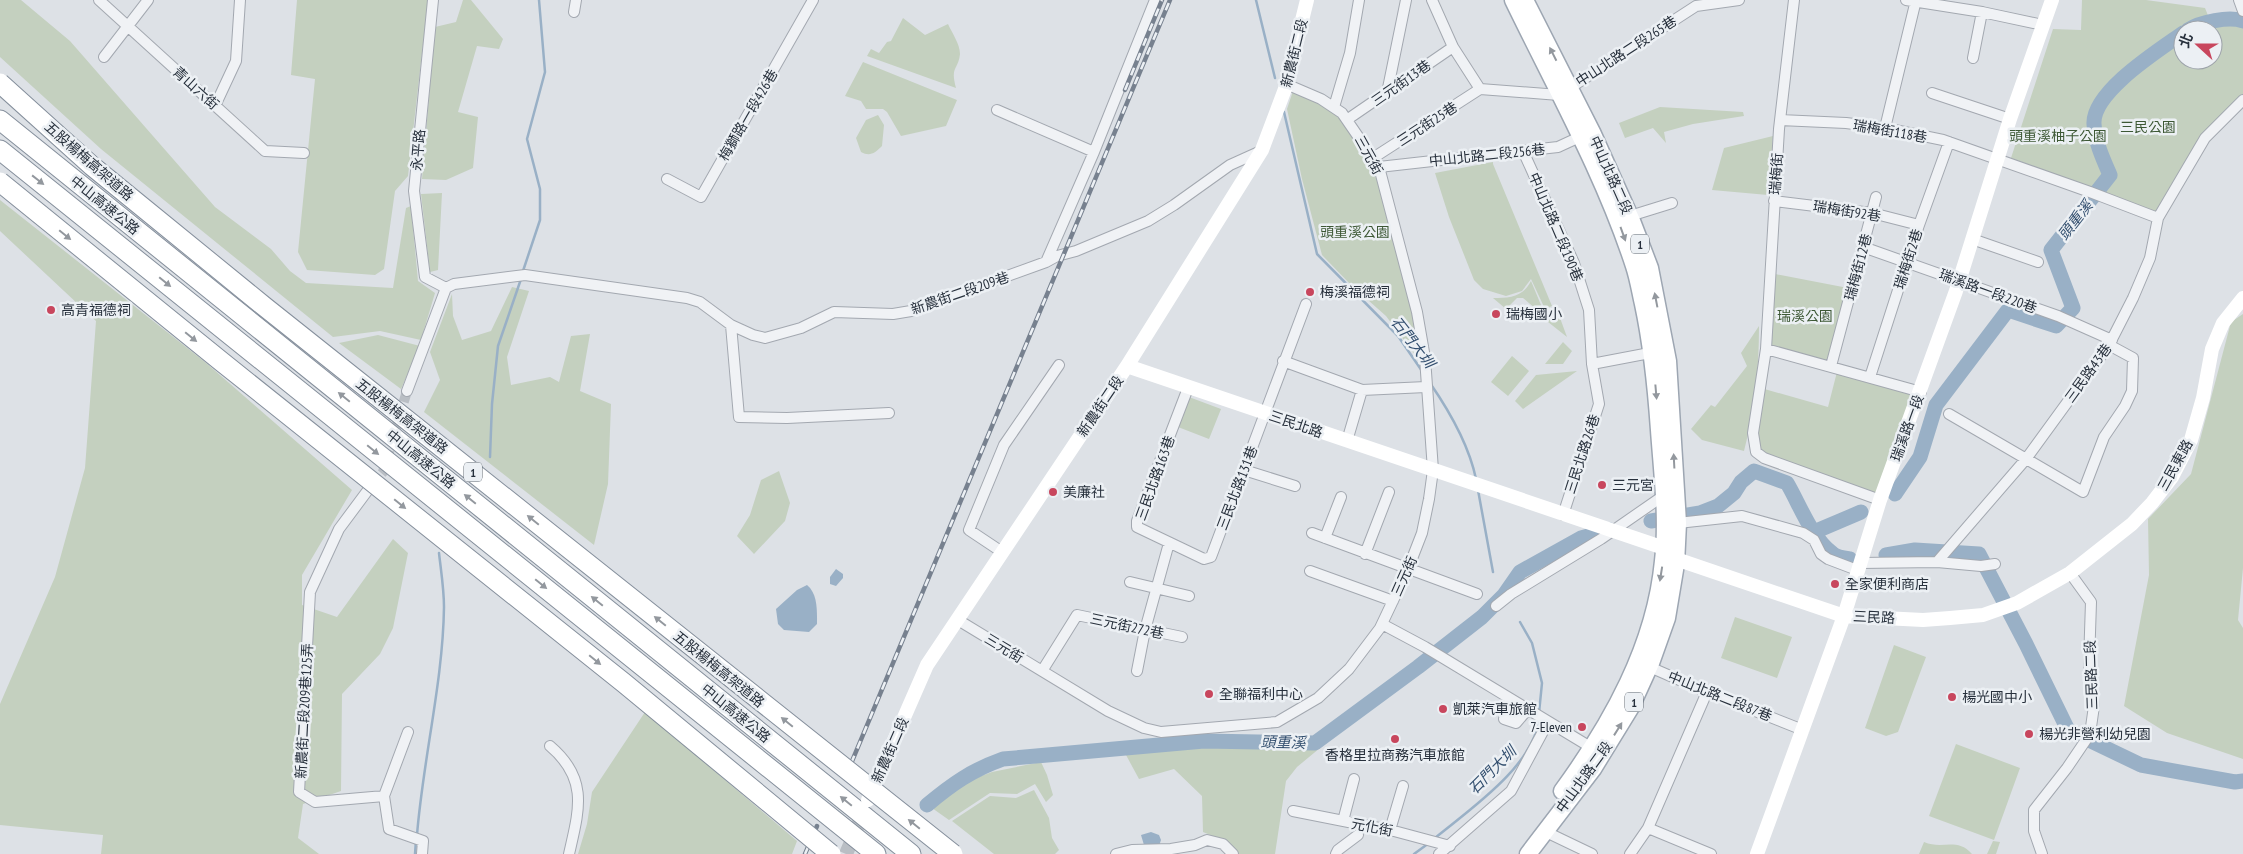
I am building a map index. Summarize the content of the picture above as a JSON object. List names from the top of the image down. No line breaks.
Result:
{"streets":{"highway":["五股楊梅高架道路","中山高速公路","1"],"main road":["中山北路二段"],"street":["中山北路二段265巷","新農街二段","三元街13巷","青山六街","梅獅路一段426巷","三元街25巷","瑞梅街118巷","永平路","三元街","中山北路二段256巷","瑞梅街","瑞梅街92巷","中山北路二段190巷","瑞梅街2巷","瑞梅街12巷","瑞溪路一段220巷","新農街二段209巷","三民路43巷","三民北路","瑞溪路一段","三民北路26巷","三民東路","三民北路163巷","三民北路131巷","三民路","三元街272巷","三民路二段","中山北路二段87巷","新農街二段209巷125弄","元化街"]},"crossings":[["中山北路二段265巷","中山北路二段"],["新農街二段","三元街"],["新農街二段","新農街二段209巷"],["新農街二段","三民北路"],["三元街13巷","三元街"],["三元街25巷","三元街"],["三元街25巷","中山北路二段256巷"],["瑞梅街118巷","瑞梅街"],["瑞梅街118巷","瑞梅街2巷"],["瑞梅街118巷","三民路43巷"],["瑞梅街118巷","瑞溪路一段"],["永平路","新農街二段209巷"],["三元街","中山北路二段256巷"],["三元街","三民北路"],["三元街","三元街272巷"],["中山北路二段256巷","中山北路二段"],["中山北路二段256巷","中山北路二段190巷"],["瑞梅街","瑞梅街92巷"],["瑞梅街","瑞溪路一段"],["中山北路二段","三民路"],["中山北路二段","中山北路二段87巷"],["瑞梅街92巷","瑞梅街2巷"],["瑞梅街92巷","瑞梅街12巷"],["中山北路二段190巷","三民北路26巷"],["瑞梅街2巷","瑞溪路一段220巷"],["瑞梅街12巷","瑞溪路一段220巷"],["瑞溪路一段220巷","三民路43巷"],["瑞溪路一段220巷","瑞溪路一段"],["三民北路","三民北路26巷"],["三民北路","三民北路163巷"],["三民北路","三民北路131巷"],["瑞溪路一段","三民路"],["瑞溪路一段","中山北路二段87巷"],["三民東路","三民路"],["三民東路","三民路二段"],["三民北路163巷","三民北路131巷"],["三民路","三民路二段"]],"water":["頭重溪","石門大圳"],"parks":["三民公園","頭重溪柚子公園","頭重溪公園","瑞溪公園"],"places":["梅溪福德祠","高青福德祠","瑞梅國小","三元宮","美廉社","全家便利商店","全聯福利中心","楊光國中小","凱萊汽車旅館","7-Eleven","楊光非營利幼兒園","香格里拉商務汽車旅館"],"north":"left"}
